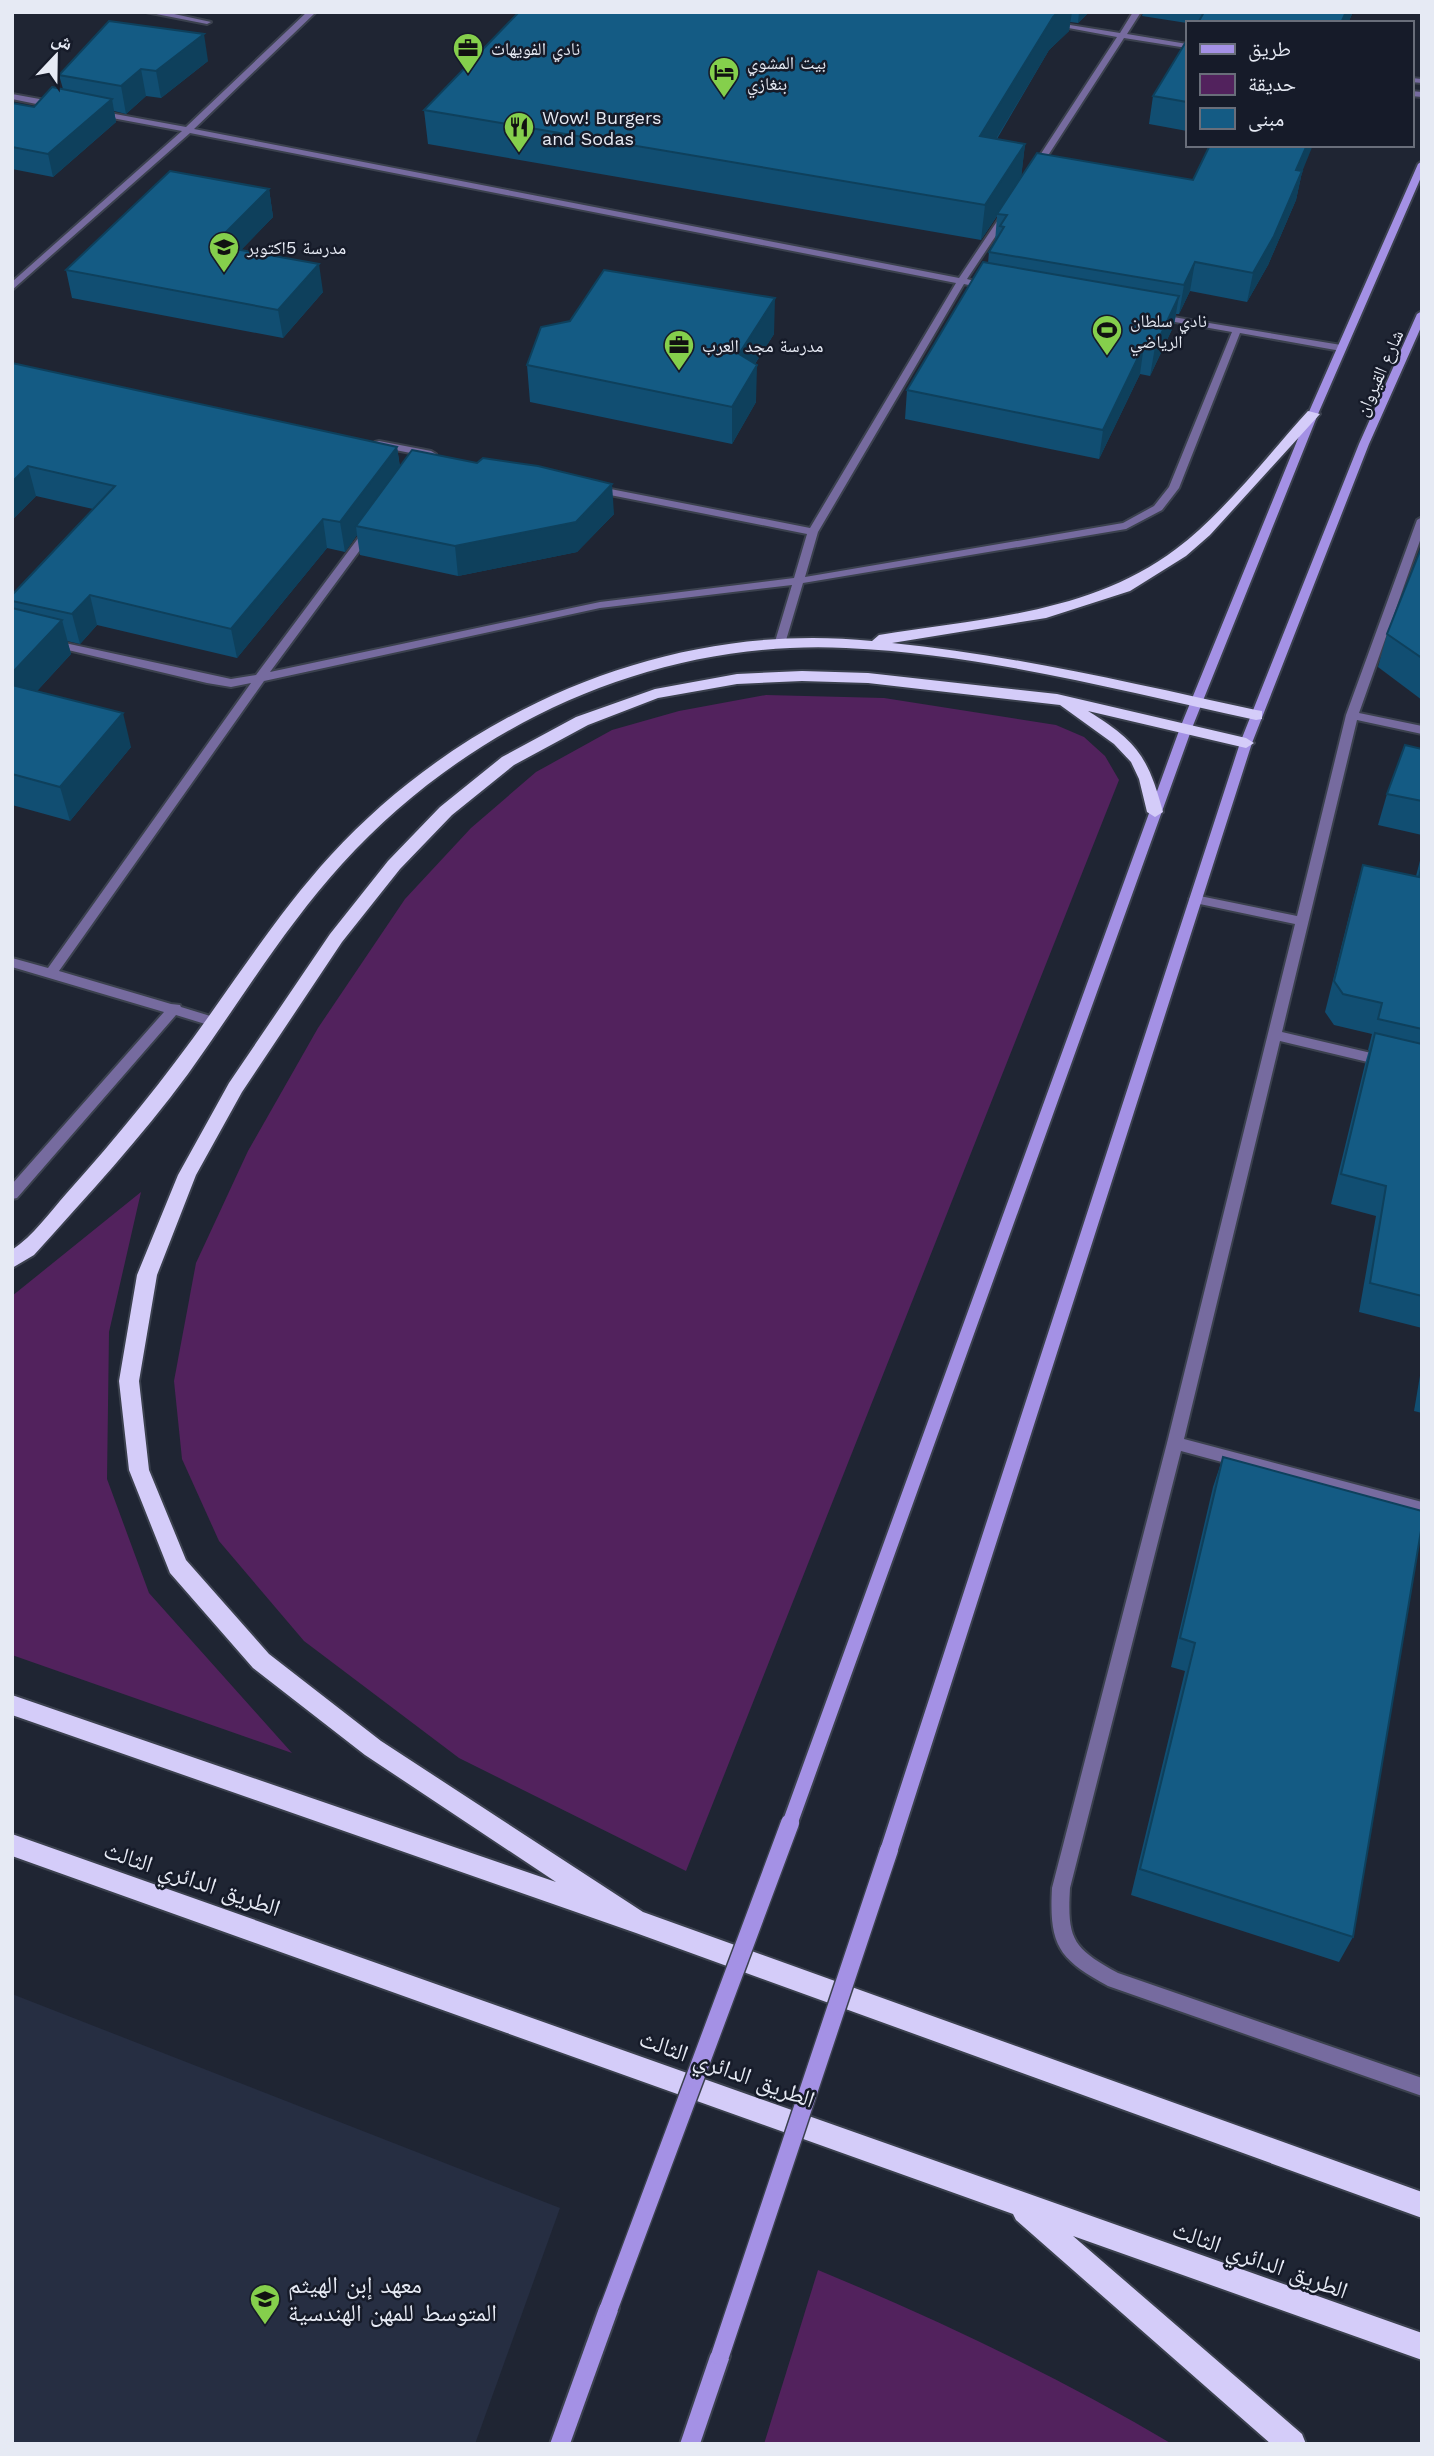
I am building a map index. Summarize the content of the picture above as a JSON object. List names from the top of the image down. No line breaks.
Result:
{"streets":{"highway":["الطريق الدائري الثالث"],"main road":["شارع القيروان"]},"places":{"office":["نادي الفويهات","مدرسة مجد العرب"],"hotel":["بيت المشوي بنغازي"],"restaurant":["Wow! Burgers and Sodas"],"school or university":["مدرسة 5اكتوبر","معهد إبن الهيثم المتوسط للمهن الهندسية"],"sports":["نادي سلطان الرياضي"]},"legend":["طريق","حديقة","مبنى"],"north":"top"}
